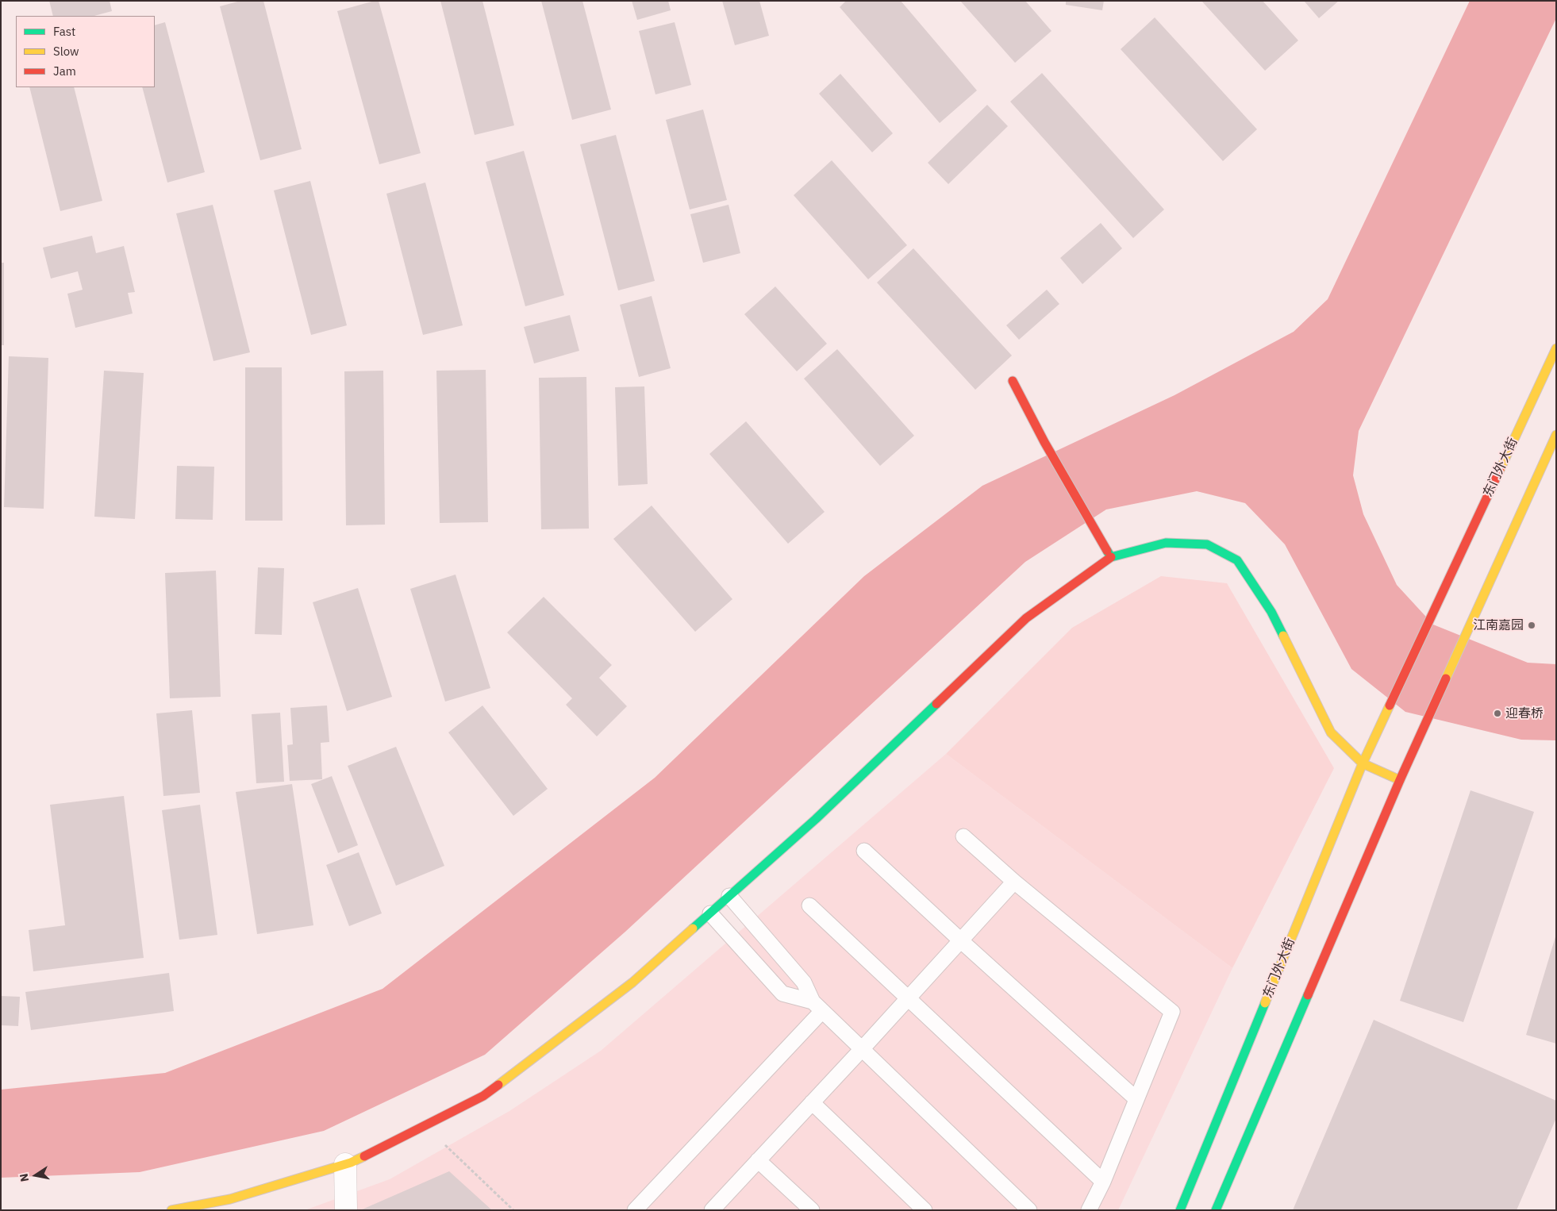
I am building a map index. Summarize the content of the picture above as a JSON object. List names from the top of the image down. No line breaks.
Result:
{"streets":{"street":["东门外大街"]},"places":["江南嘉园","迎春桥"],"legend":["Fast","Slow","Jam"],"north":"left"}
